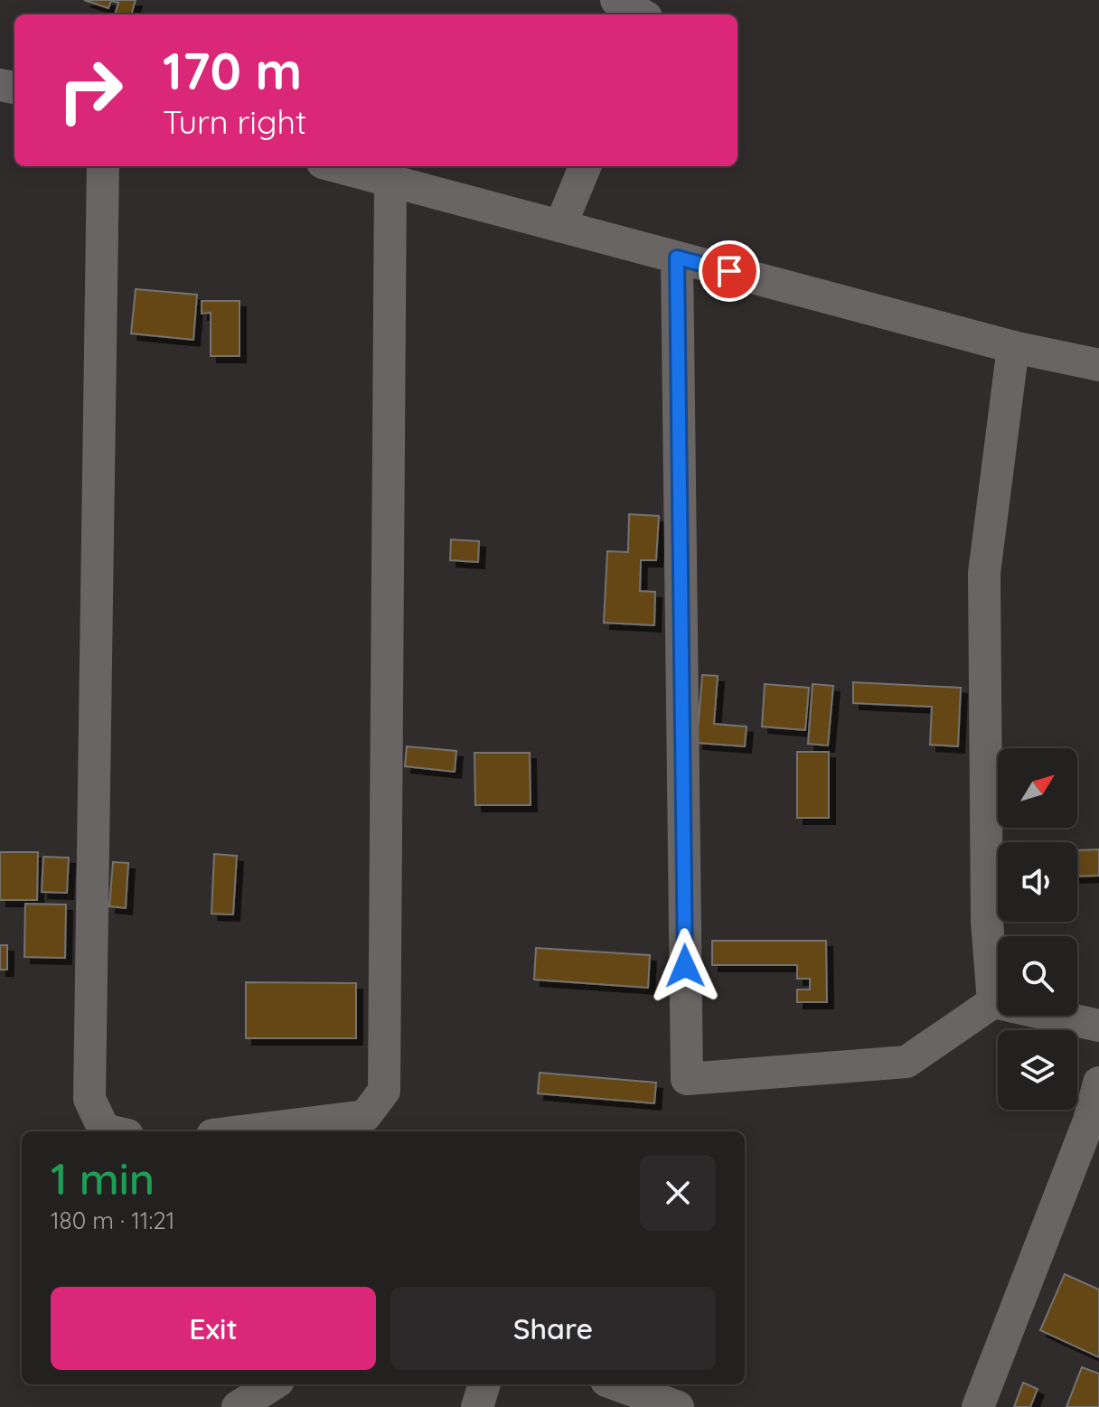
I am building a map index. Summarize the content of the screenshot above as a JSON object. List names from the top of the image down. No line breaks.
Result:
{"north":"top right","page":{"turn":["170 m","Turn right"],"heading":["1 min","180 m · 11:21"],"buttons":["Exit","Share"]}}
